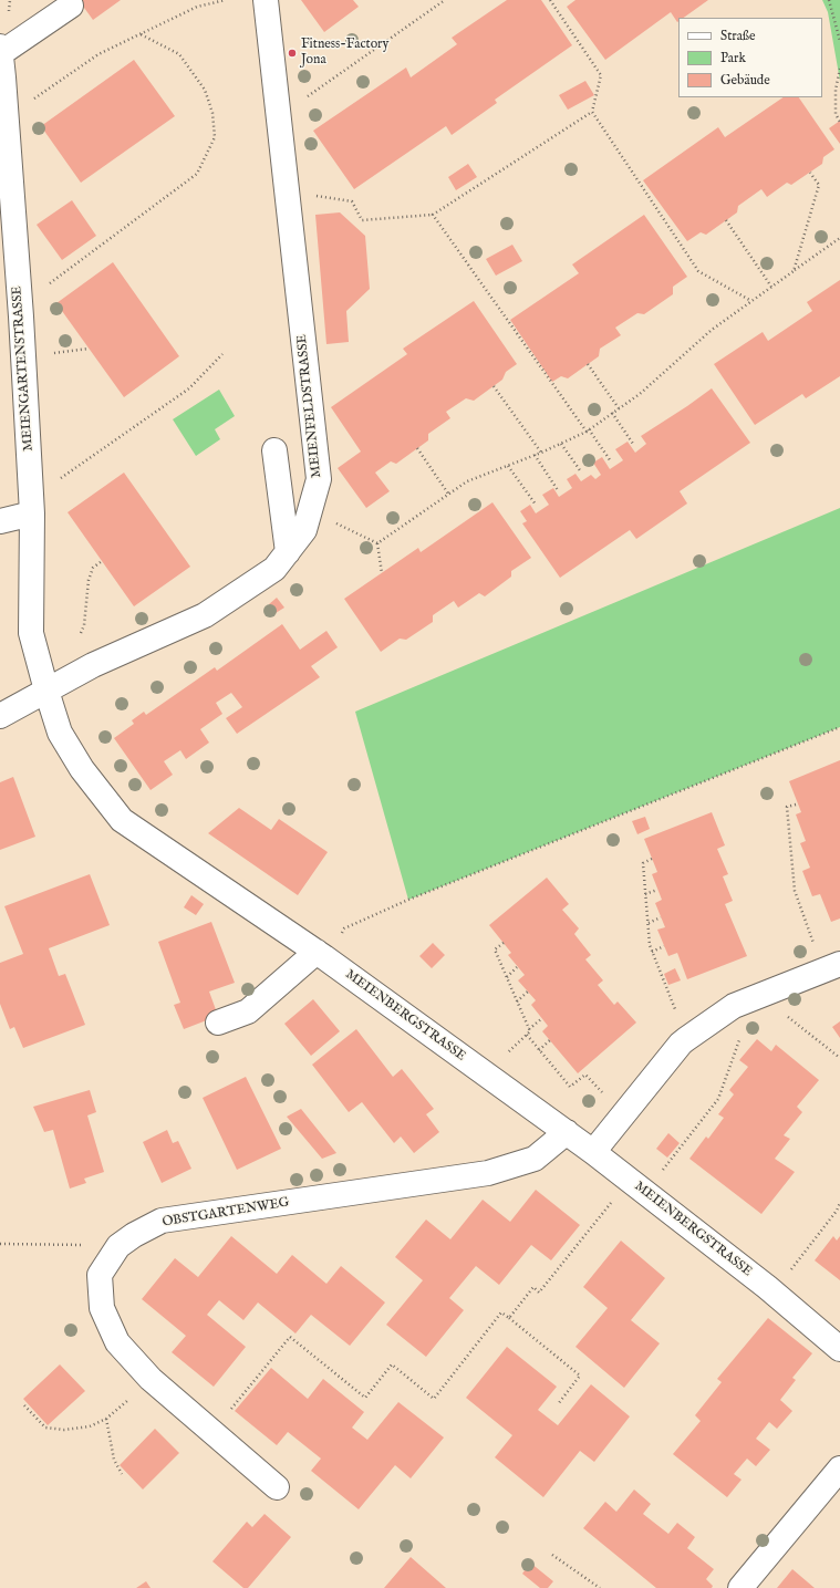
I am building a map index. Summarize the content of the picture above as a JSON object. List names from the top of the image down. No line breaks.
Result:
{"streets":{"street":["MEIENGARTENSTRASSE","MEIENFELDSTRASSE","MEIENBERGSTRASSE","OBSTGARTENWEG"]},"crossings":[["MEIENGARTENSTRASSE","MEIENFELDSTRASSE"],["MEIENGARTENSTRASSE","MEIENBERGSTRASSE"],["MEIENFELDSTRASSE","MEIENBERGSTRASSE"],["MEIENBERGSTRASSE","OBSTGARTENWEG"]],"places":["Fitness-Factory Jona"],"legend":["Straße","Park","Gebäude"]}
